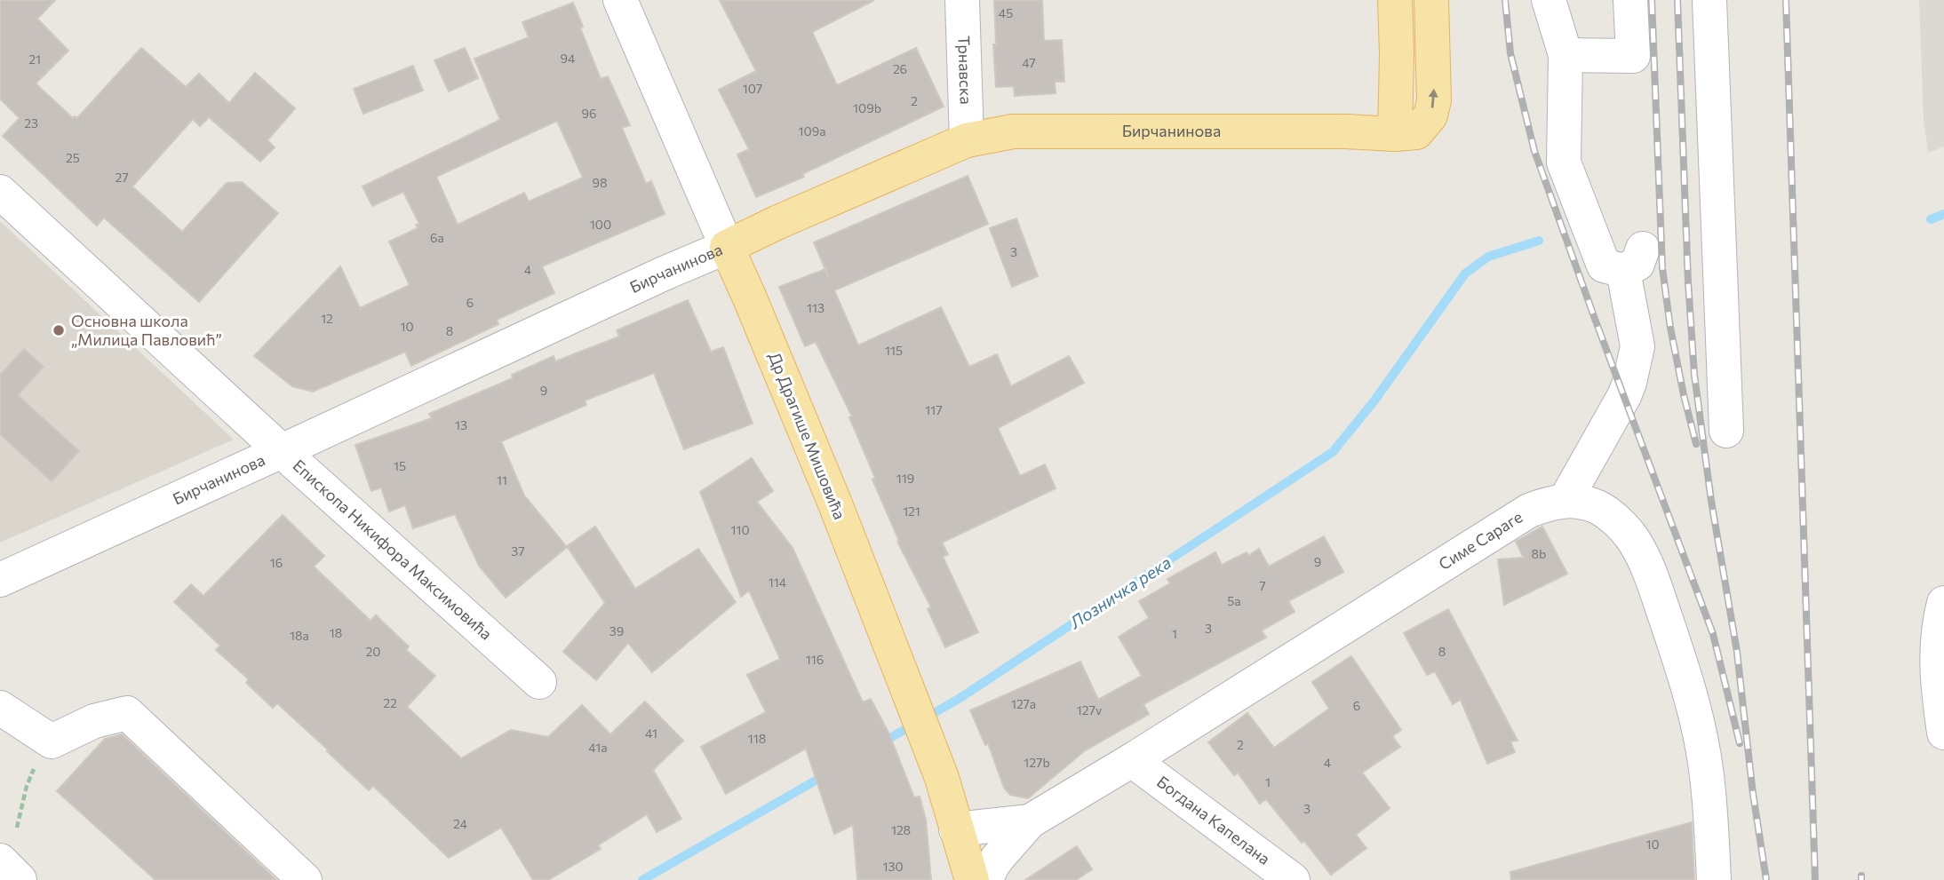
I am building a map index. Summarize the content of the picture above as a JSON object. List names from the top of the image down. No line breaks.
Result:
{"streets":{"main road":["Бирчанинова","Др Драгише Мишовића"],"street":["Трнавска","Симе Сараге","Епископа Никифора Максимовића","Богдана Капелана"]},"crossings":[["Трнавска","Бирчанинова"],["Бирчанинова","Др Драгише Мишовића"],["Бирчанинова","Епископа Никифора Максимовића"],["Др Драгише Мишовића","Симе Сараге"],["Симе Сараге","Богдана Капелана"]],"water":["Лозничка река"],"places":["Основна школа „Милица Павловић”"],"house_numbers":["45","94","21","47","26","107","2","109b","96","23","109a","25","27","98","100","6a","3","4","6","113","12","10","8","115","9","117","13","15","119","11","121","110","37","8b","9","16","114","7","5a","3","39","18","1","18a","20","8","116","22","127a","6","127v","41","118","2","41a","127b","4","1","3","24","128","10","130"]}
